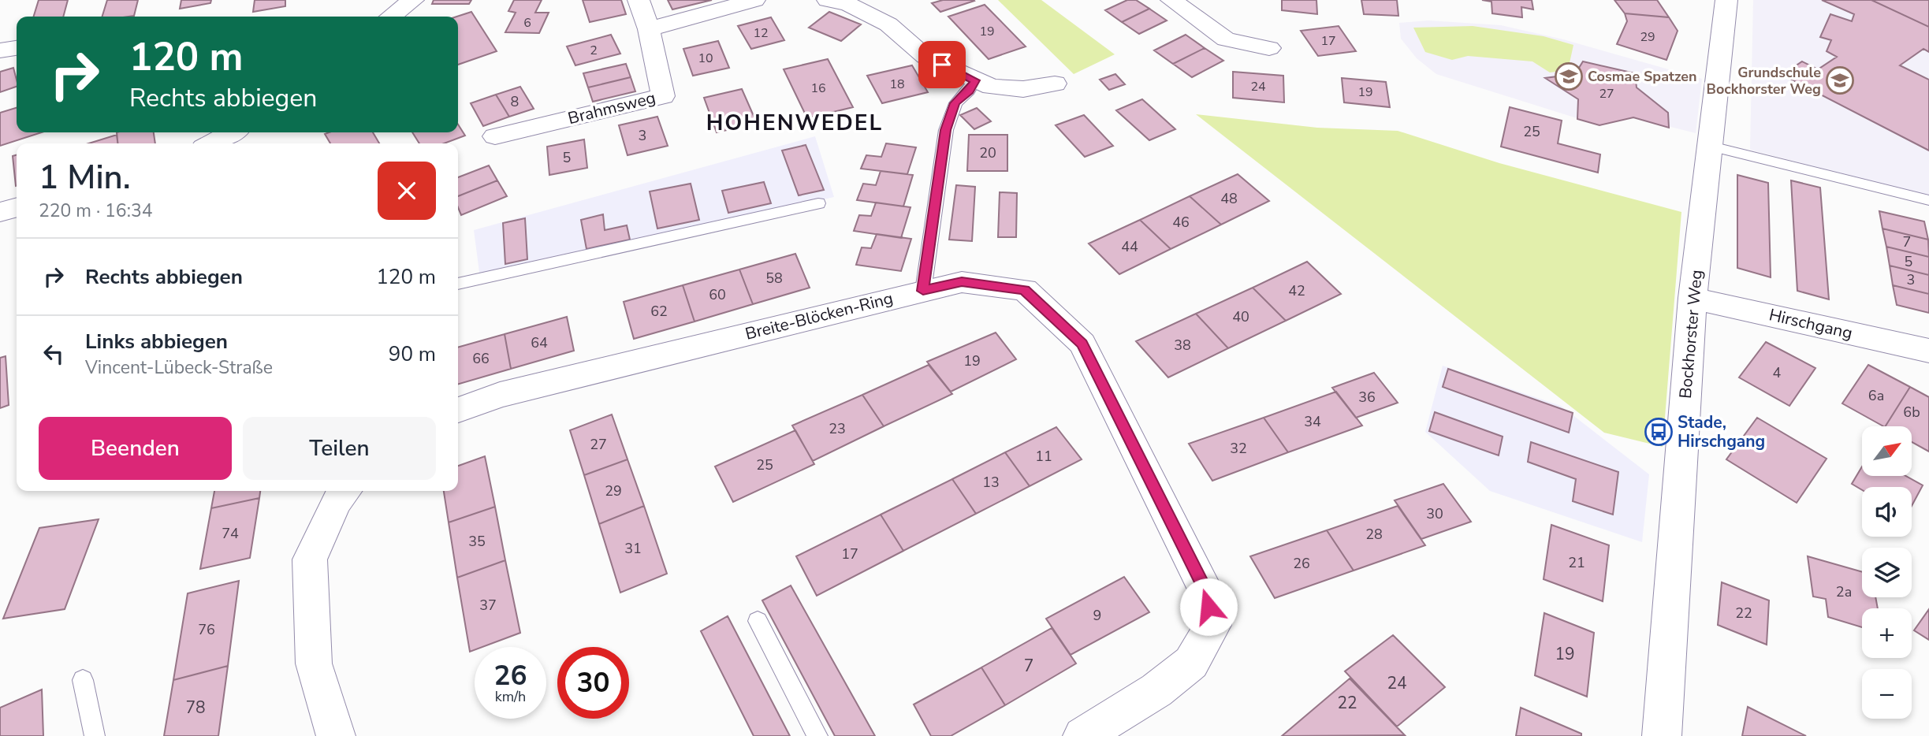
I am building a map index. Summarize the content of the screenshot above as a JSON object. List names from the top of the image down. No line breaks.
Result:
{"streets":{"street":["Brahmsweg","Breite-Blöcken-Ring","Hirschgang","Bockhorster Weg"]},"crossings":[["Hirschgang","Bockhorster Weg"]],"districts":["HOHENWEDEL"],"places":{"school or university":["Cosmae Spatzen","Grundschule Bockhorster Weg"],"bus stop":["Stade, Hirschgang"]},"house_numbers":["6","19","12","29","17","2","10","18","24","16","19","27","8","25","3","20","5","48","46","7","44","5","58","3","42","60","62","40","64","38","66","19","4","6a","36","6b","34","23","27","32","11","25","13","29","30","74","28","35","31","17","21","26","2a","37","22","9","76","19","7","24","22","78"],"north":"top right","page":{"turn":["120 m","Rechts abbiegen"],"heading":["1 Min.","220 m · 16:34"],"list":[{"name":"Rechts abbiegen","value":"120 m"},{"name":"Links abbiegen","note":"Vincent-Lübeck-Straße","value":"90 m"}],"buttons":["Beenden","Teilen"],"map_buttons":["+","−"],"speed":"26 km/h","limit":"30"}}
